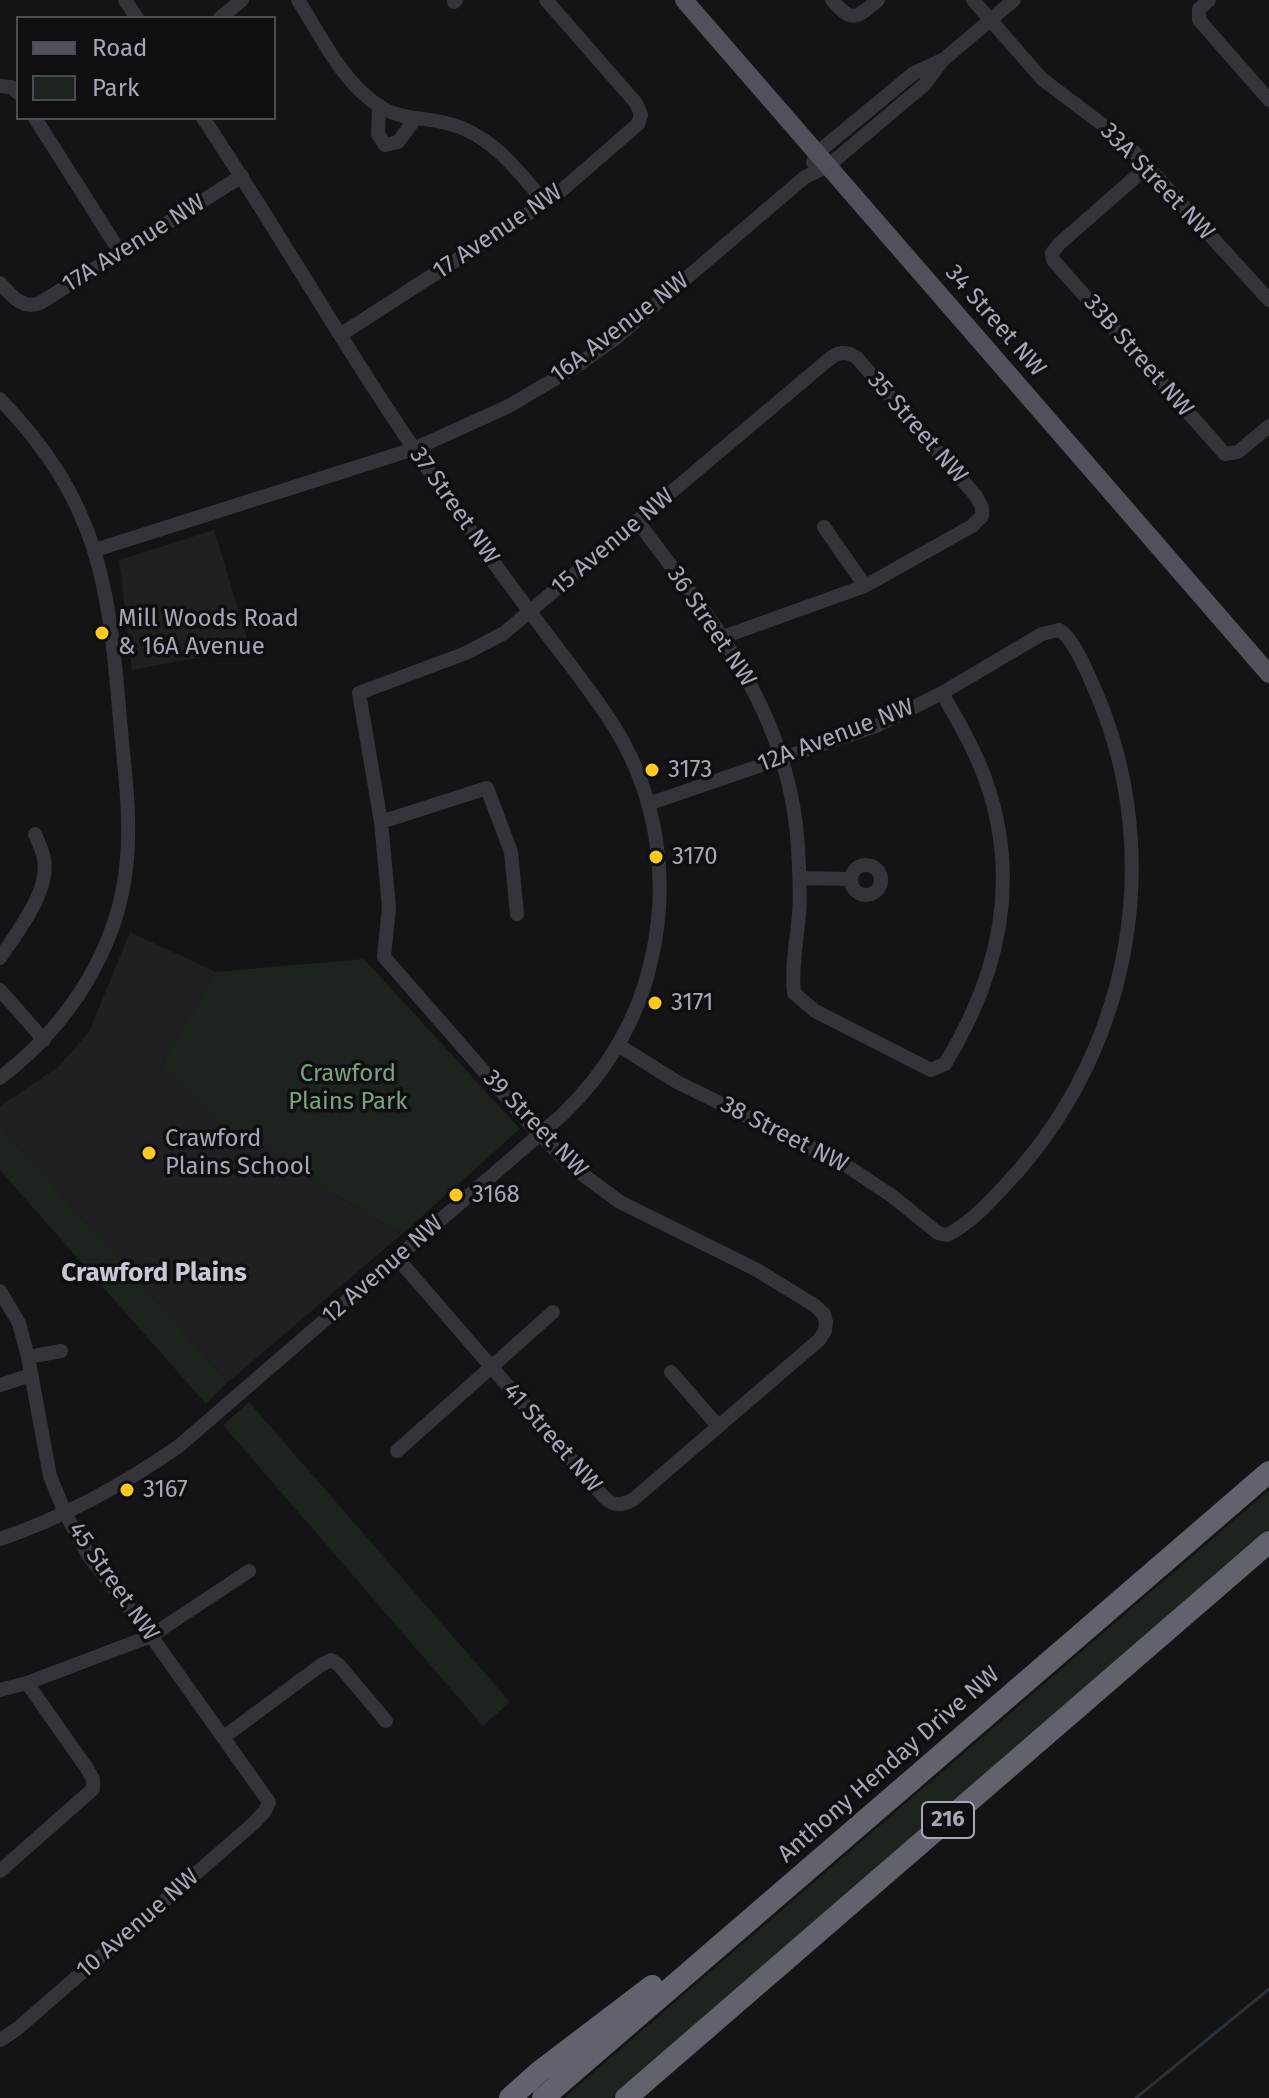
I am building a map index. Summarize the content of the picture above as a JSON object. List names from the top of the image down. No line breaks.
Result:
{"streets":{"highway":["Anthony Henday Drive NW","216"],"main road":["34 Street NW"],"street":["33A Street NW","17 Avenue NW","17A Avenue NW","16A Avenue NW","33B Street NW","35 Street NW","37 Street NW","15 Avenue NW","36 Street NW","12A Avenue NW","39 Street NW","38 Street NW","12 Avenue NW","41 Street NW","45 Street NW","10 Avenue NW"]},"crossings":[["33A Street NW","16A Avenue NW"],["33A Street NW","33B Street NW"],["17 Avenue NW","37 Street NW"],["17A Avenue NW","37 Street NW"],["34 Street NW","16A Avenue NW"],["16A Avenue NW","37 Street NW"],["35 Street NW","15 Avenue NW"],["37 Street NW","15 Avenue NW"],["37 Street NW","12A Avenue NW"],["37 Street NW","12 Avenue NW"],["15 Avenue NW","36 Street NW"],["15 Avenue NW","39 Street NW"],["36 Street NW","12A Avenue NW"],["12A Avenue NW","38 Street NW"],["39 Street NW","12 Avenue NW"],["39 Street NW","41 Street NW"],["38 Street NW","12 Avenue NW"],["12 Avenue NW","41 Street NW"],["12 Avenue NW","45 Street NW"],["45 Street NW","10 Avenue NW"]],"districts":["Crawford Plains"],"parks":["Crawford Plains Park"],"places":["Mill Woods Road & 16A Avenue","3173","3170","3171","Crawford Plains School","3168","3167"],"legend":["Road","Park"]}
